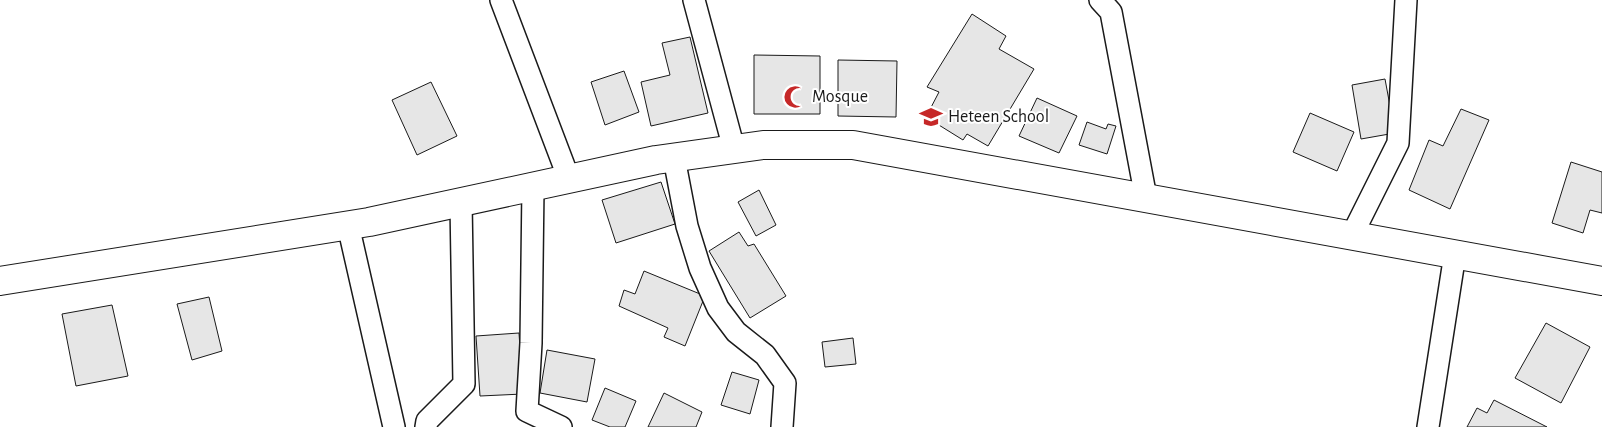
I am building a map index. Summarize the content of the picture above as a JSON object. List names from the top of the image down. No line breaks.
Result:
{"places":{"mosque":["Mosque"],"school or university":["Heteen School"]}}
